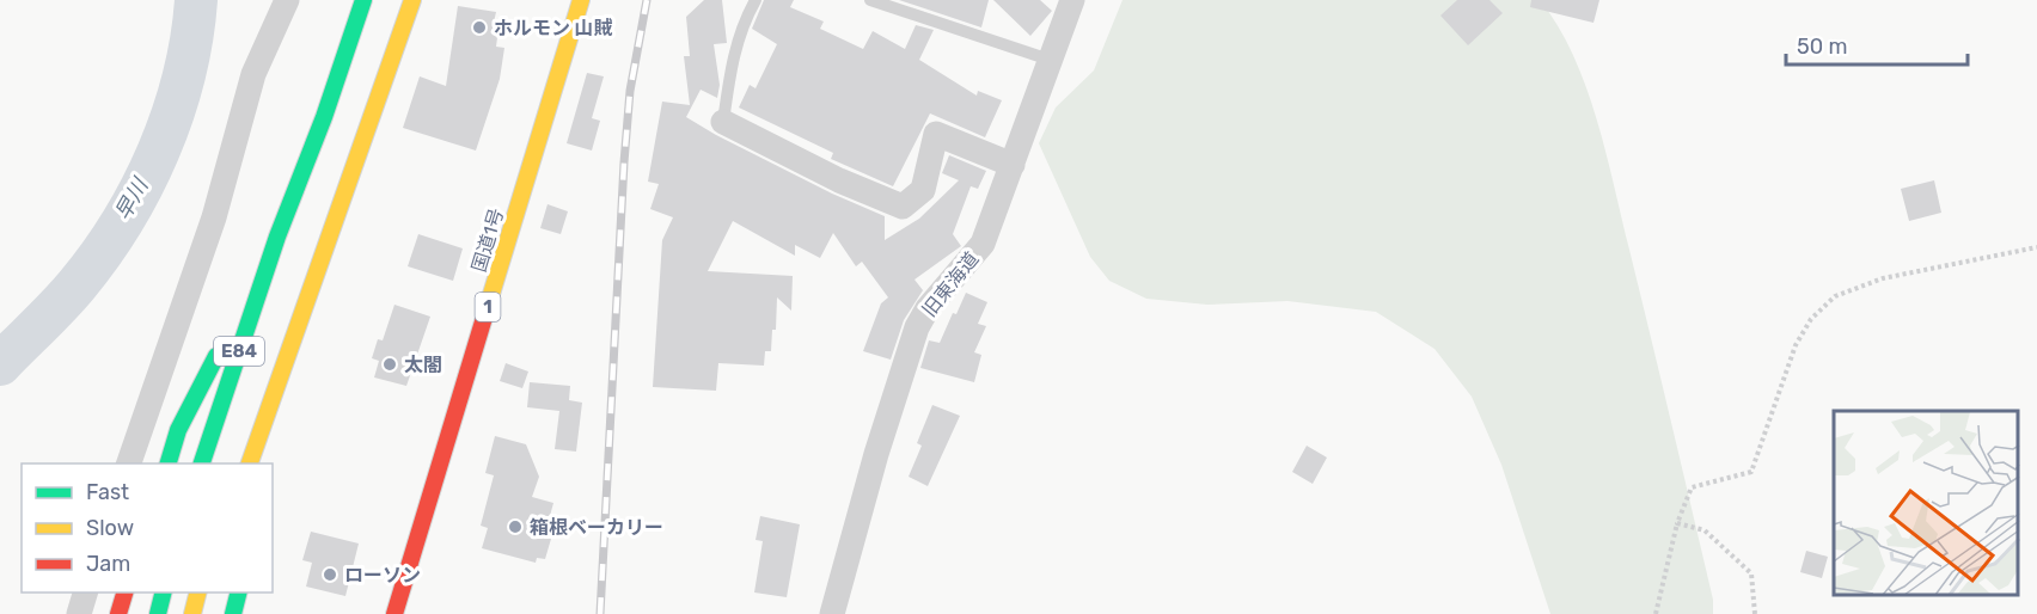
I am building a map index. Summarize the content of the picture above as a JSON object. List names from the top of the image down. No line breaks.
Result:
{"streets":{"highway":["国道1号","1","E84"],"street":["旧東海道"]},"water":["早川"],"places":["ホルモン 山賊","太閤","箱根ベーカリー","ローソン"],"legend":["Fast","Slow","Jam"],"scale_bar":"50 m"}
